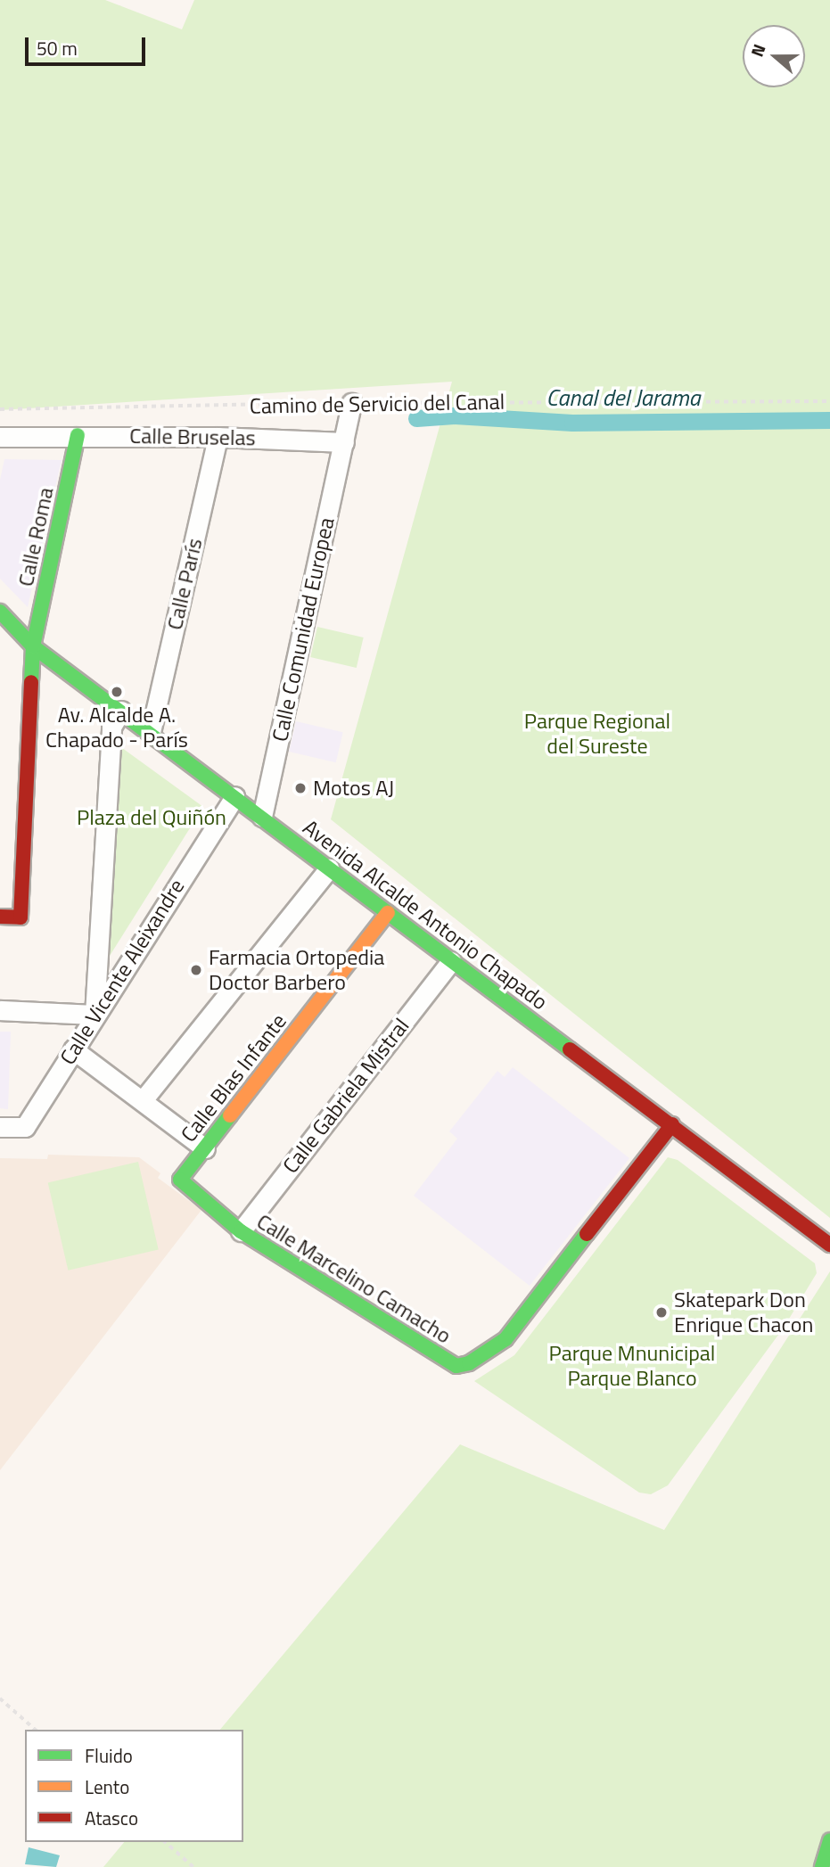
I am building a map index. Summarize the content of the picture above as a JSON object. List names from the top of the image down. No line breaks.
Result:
{"streets":{"street":["Calle Bruselas","Calle Roma","Calle París","Calle Comunidad Europea","Avenida Alcalde Antonio Chapado","Calle Vicente Aleixandre","Calle Blas Infante","Calle Gabriela Mistral","Calle Marcelino Camacho"],"path":["Camino de Servicio del Canal"]},"crossings":[["Calle Bruselas","Calle Roma"],["Calle Bruselas","Calle París"],["Calle Bruselas","Calle Comunidad Europea"],["Calle Roma","Avenida Alcalde Antonio Chapado"],["Calle París","Avenida Alcalde Antonio Chapado"],["Calle Comunidad Europea","Avenida Alcalde Antonio Chapado"],["Avenida Alcalde Antonio Chapado","Calle Vicente Aleixandre"],["Avenida Alcalde Antonio Chapado","Calle Blas Infante"],["Avenida Alcalde Antonio Chapado","Calle Gabriela Mistral"],["Avenida Alcalde Antonio Chapado","Calle Marcelino Camacho"],["Calle Blas Infante","Calle Marcelino Camacho"],["Calle Gabriela Mistral","Calle Marcelino Camacho"]],"water":["Canal del Jarama"],"parks":["Parque Regional del Sureste","Plaza del Quiñón","Parque Mnunicipal Parque Blanco"],"places":["Av. Alcalde A. Chapado - París","Motos AJ","Farmacia Ortopedia Doctor Barbero","Skatepark Don Enrique Chacon"],"legend":["Fluido","Lento","Atasco"],"scale_bar":"50 m","north":"left"}
